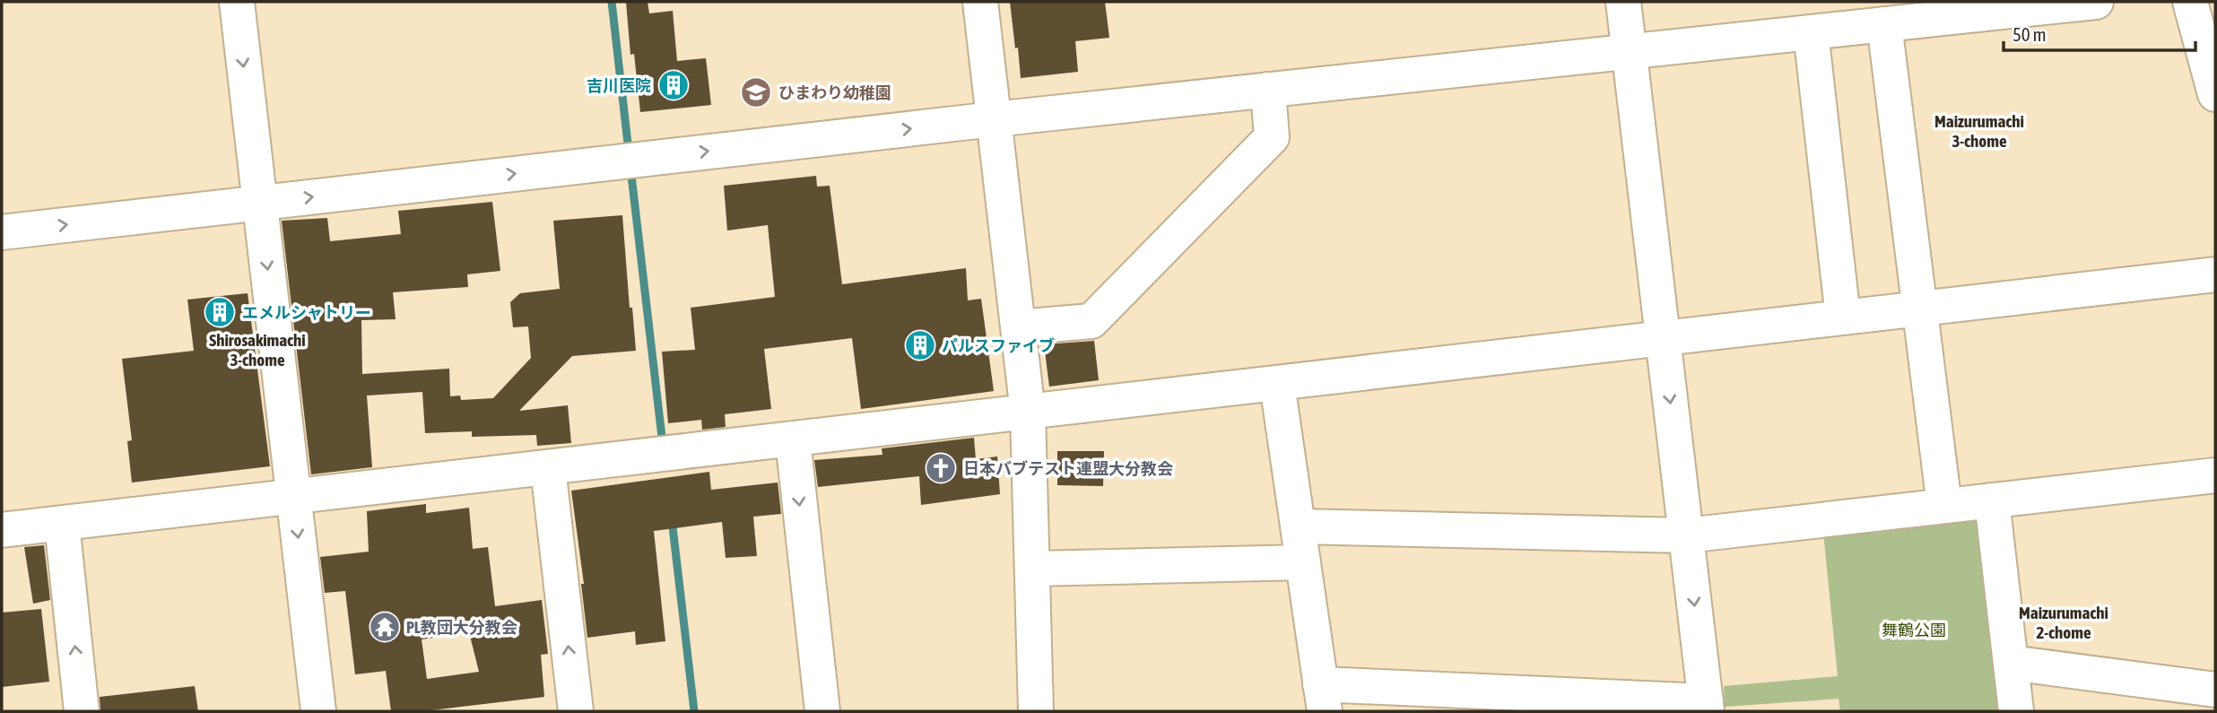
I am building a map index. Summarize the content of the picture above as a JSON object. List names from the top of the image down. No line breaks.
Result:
{"districts":["Maizurumachi 3-chome","Shirosakimachi 3-chome","Maizurumachi 2-chome"],"parks":["舞鶴公園"],"places":{"building":["吉川医院","エメルシャトリー","パルスファイブ"],"school or university":["ひまわり幼稚園"],"church":["日本バブテスト連盟大分教会"],"temple":["PL教団大分教会"]},"scale_bar":"50 m"}
